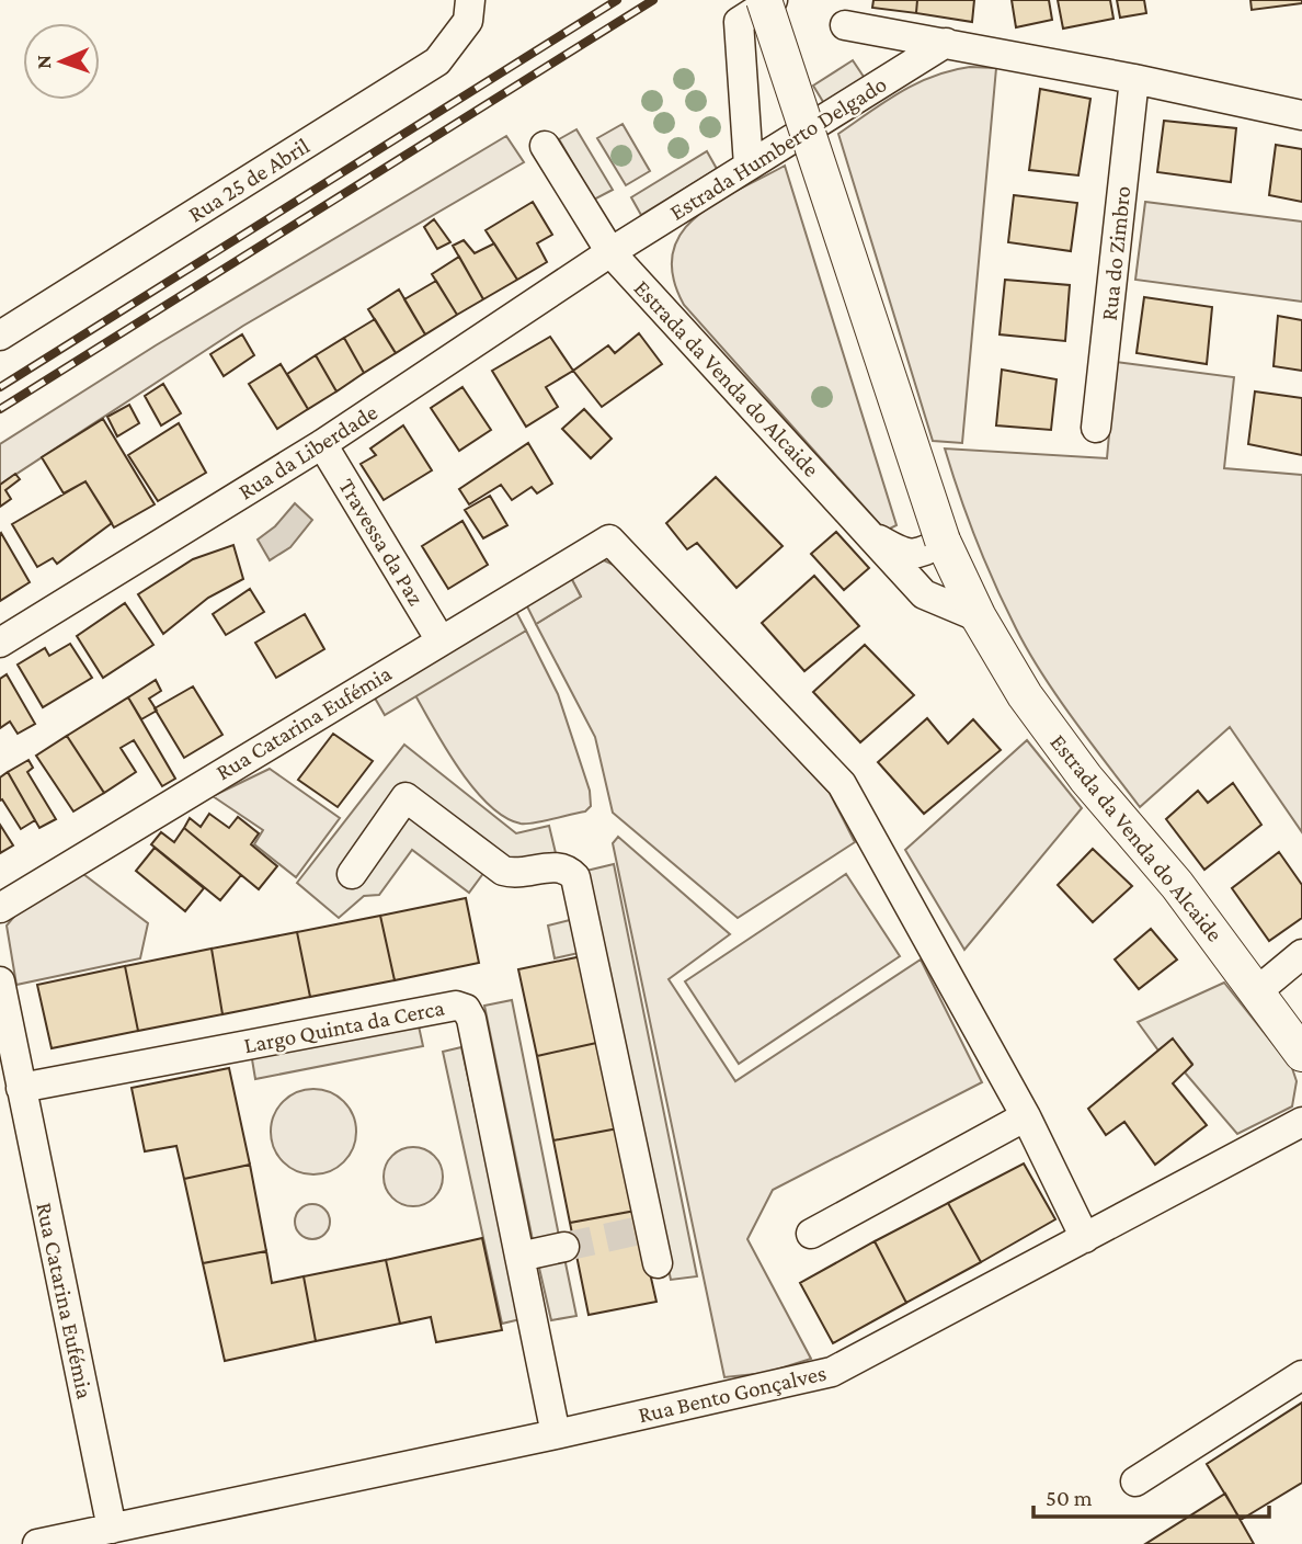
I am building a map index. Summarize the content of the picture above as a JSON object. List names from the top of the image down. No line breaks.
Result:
{"streets":{"street":["Estrada Humberto Delgado","Rua 25 de Abril","Rua do Zimbro","Estrada da Venda do Alcaide","Rua da Liberdade","Travessa da Paz","Rua Catarina Eufémia","Largo Quinta da Cerca","Rua Bento Gonçalves"]},"crossings":[["Estrada Humberto Delgado","Estrada da Venda do Alcaide"],["Estrada Humberto Delgado","Rua da Liberdade"],["Estrada da Venda do Alcaide","Rua da Liberdade"],["Rua da Liberdade","Travessa da Paz"],["Travessa da Paz","Rua Catarina Eufémia"],["Rua Catarina Eufémia","Largo Quinta da Cerca"],["Rua Catarina Eufémia","Rua Bento Gonçalves"],["Largo Quinta da Cerca","Rua Bento Gonçalves"]],"scale_bar":"50 m","north":"left"}
